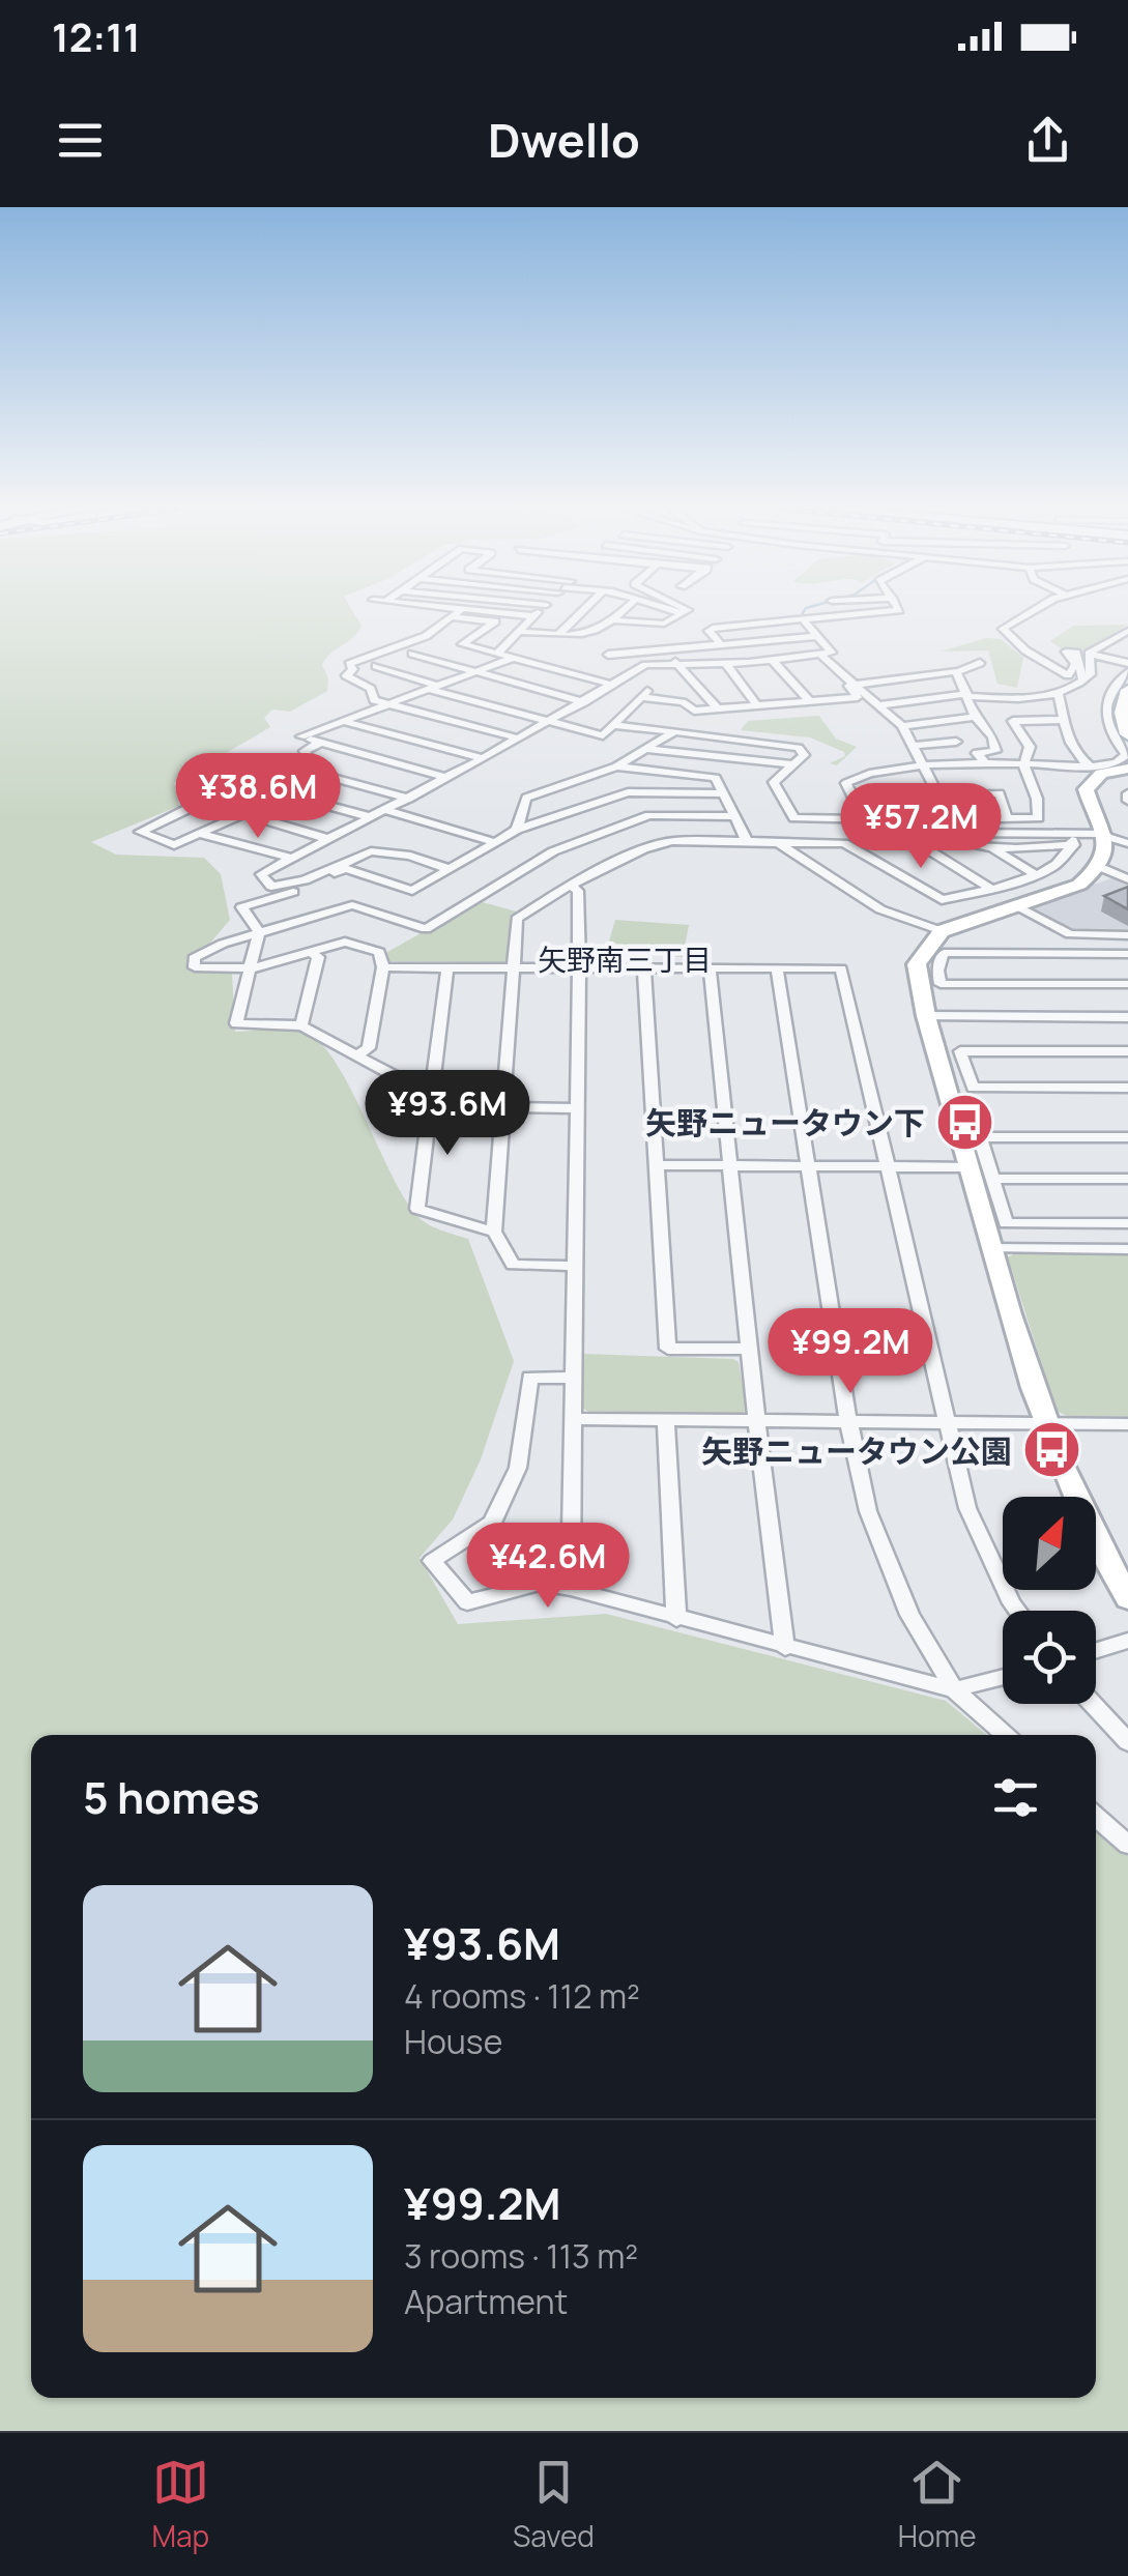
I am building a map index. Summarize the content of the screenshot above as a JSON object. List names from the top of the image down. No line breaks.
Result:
{"districts":["矢野南三丁目"],"places":{"bus stop":["矢野ニュータウン下","矢野ニュータウン公園"]},"north":"top right","page":{"status":"12:11","header":"Dwello","price":["¥38.6M","¥57.2M","¥93.6M","¥99.2M","¥42.6M"],"heading":"5 homes","list":[{"name":"¥93.6M","note":"4 rooms · 112 m² · House"},{"name":"¥99.2M","note":"3 rooms · 113 m² · Apartment"}],"tabs":["Map","Saved","Home"]}}
